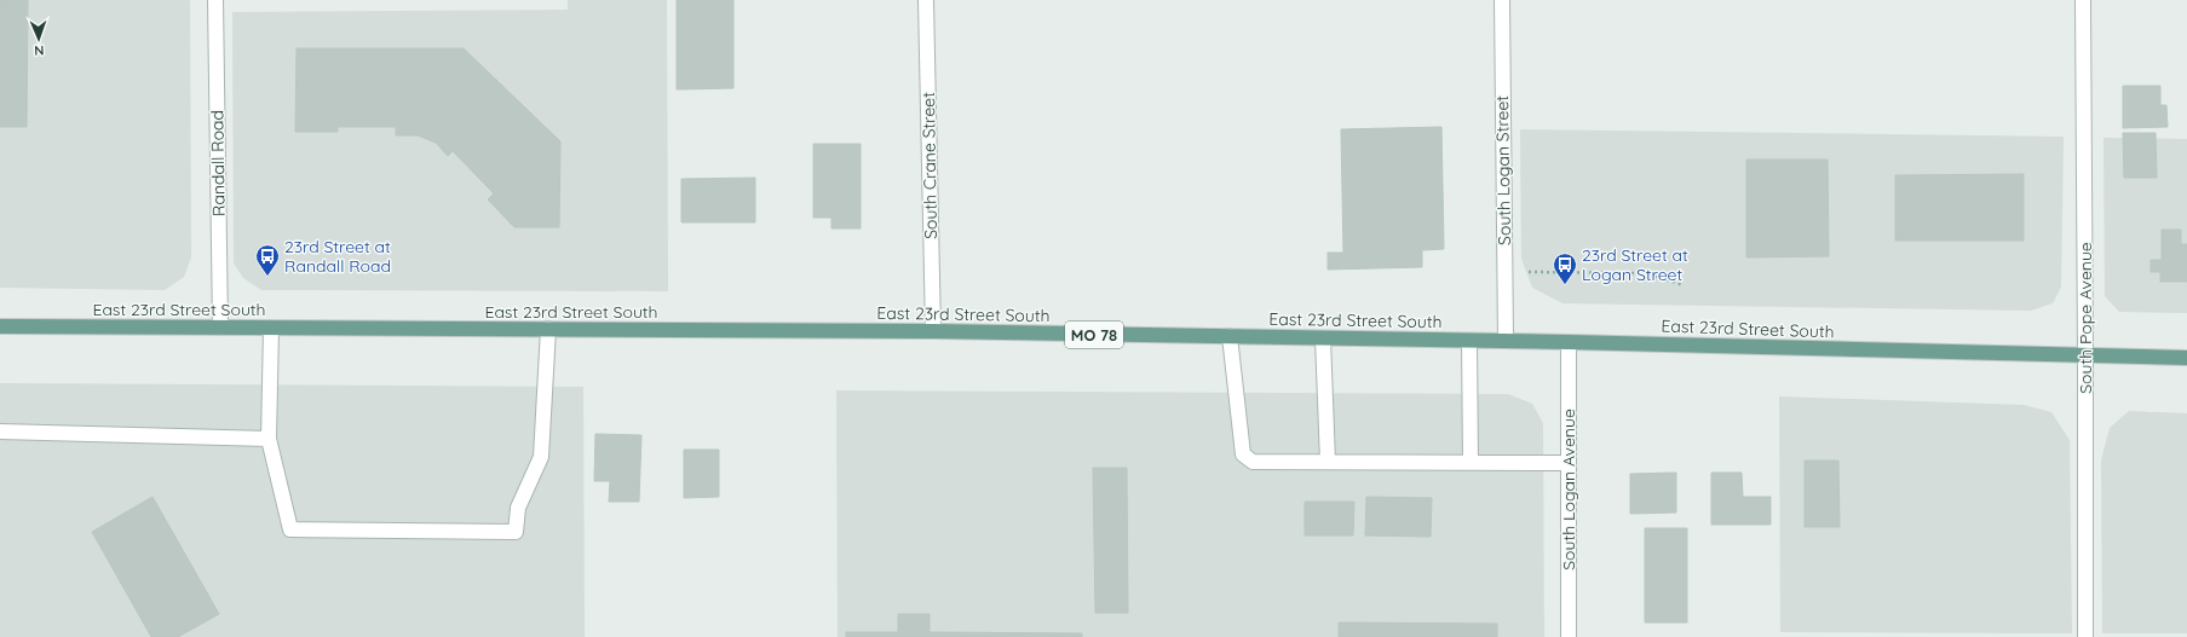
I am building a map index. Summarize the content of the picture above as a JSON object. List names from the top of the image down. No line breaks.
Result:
{"streets":{"main road":["East 23rd Street South","MO 78"],"street":["Randall Road","South Crane Street","South Logan Street","South Pope Avenue","South Logan Avenue"]},"crossings":[["Randall Road","East 23rd Street South"],["South Crane Street","East 23rd Street South"],["South Logan Street","East 23rd Street South"],["East 23rd Street South","South Pope Avenue"],["East 23rd Street South","South Logan Avenue"]],"places":{"bus stop":["23rd Street at Randall Road","23rd Street at Logan Street"]},"north":"bottom"}
